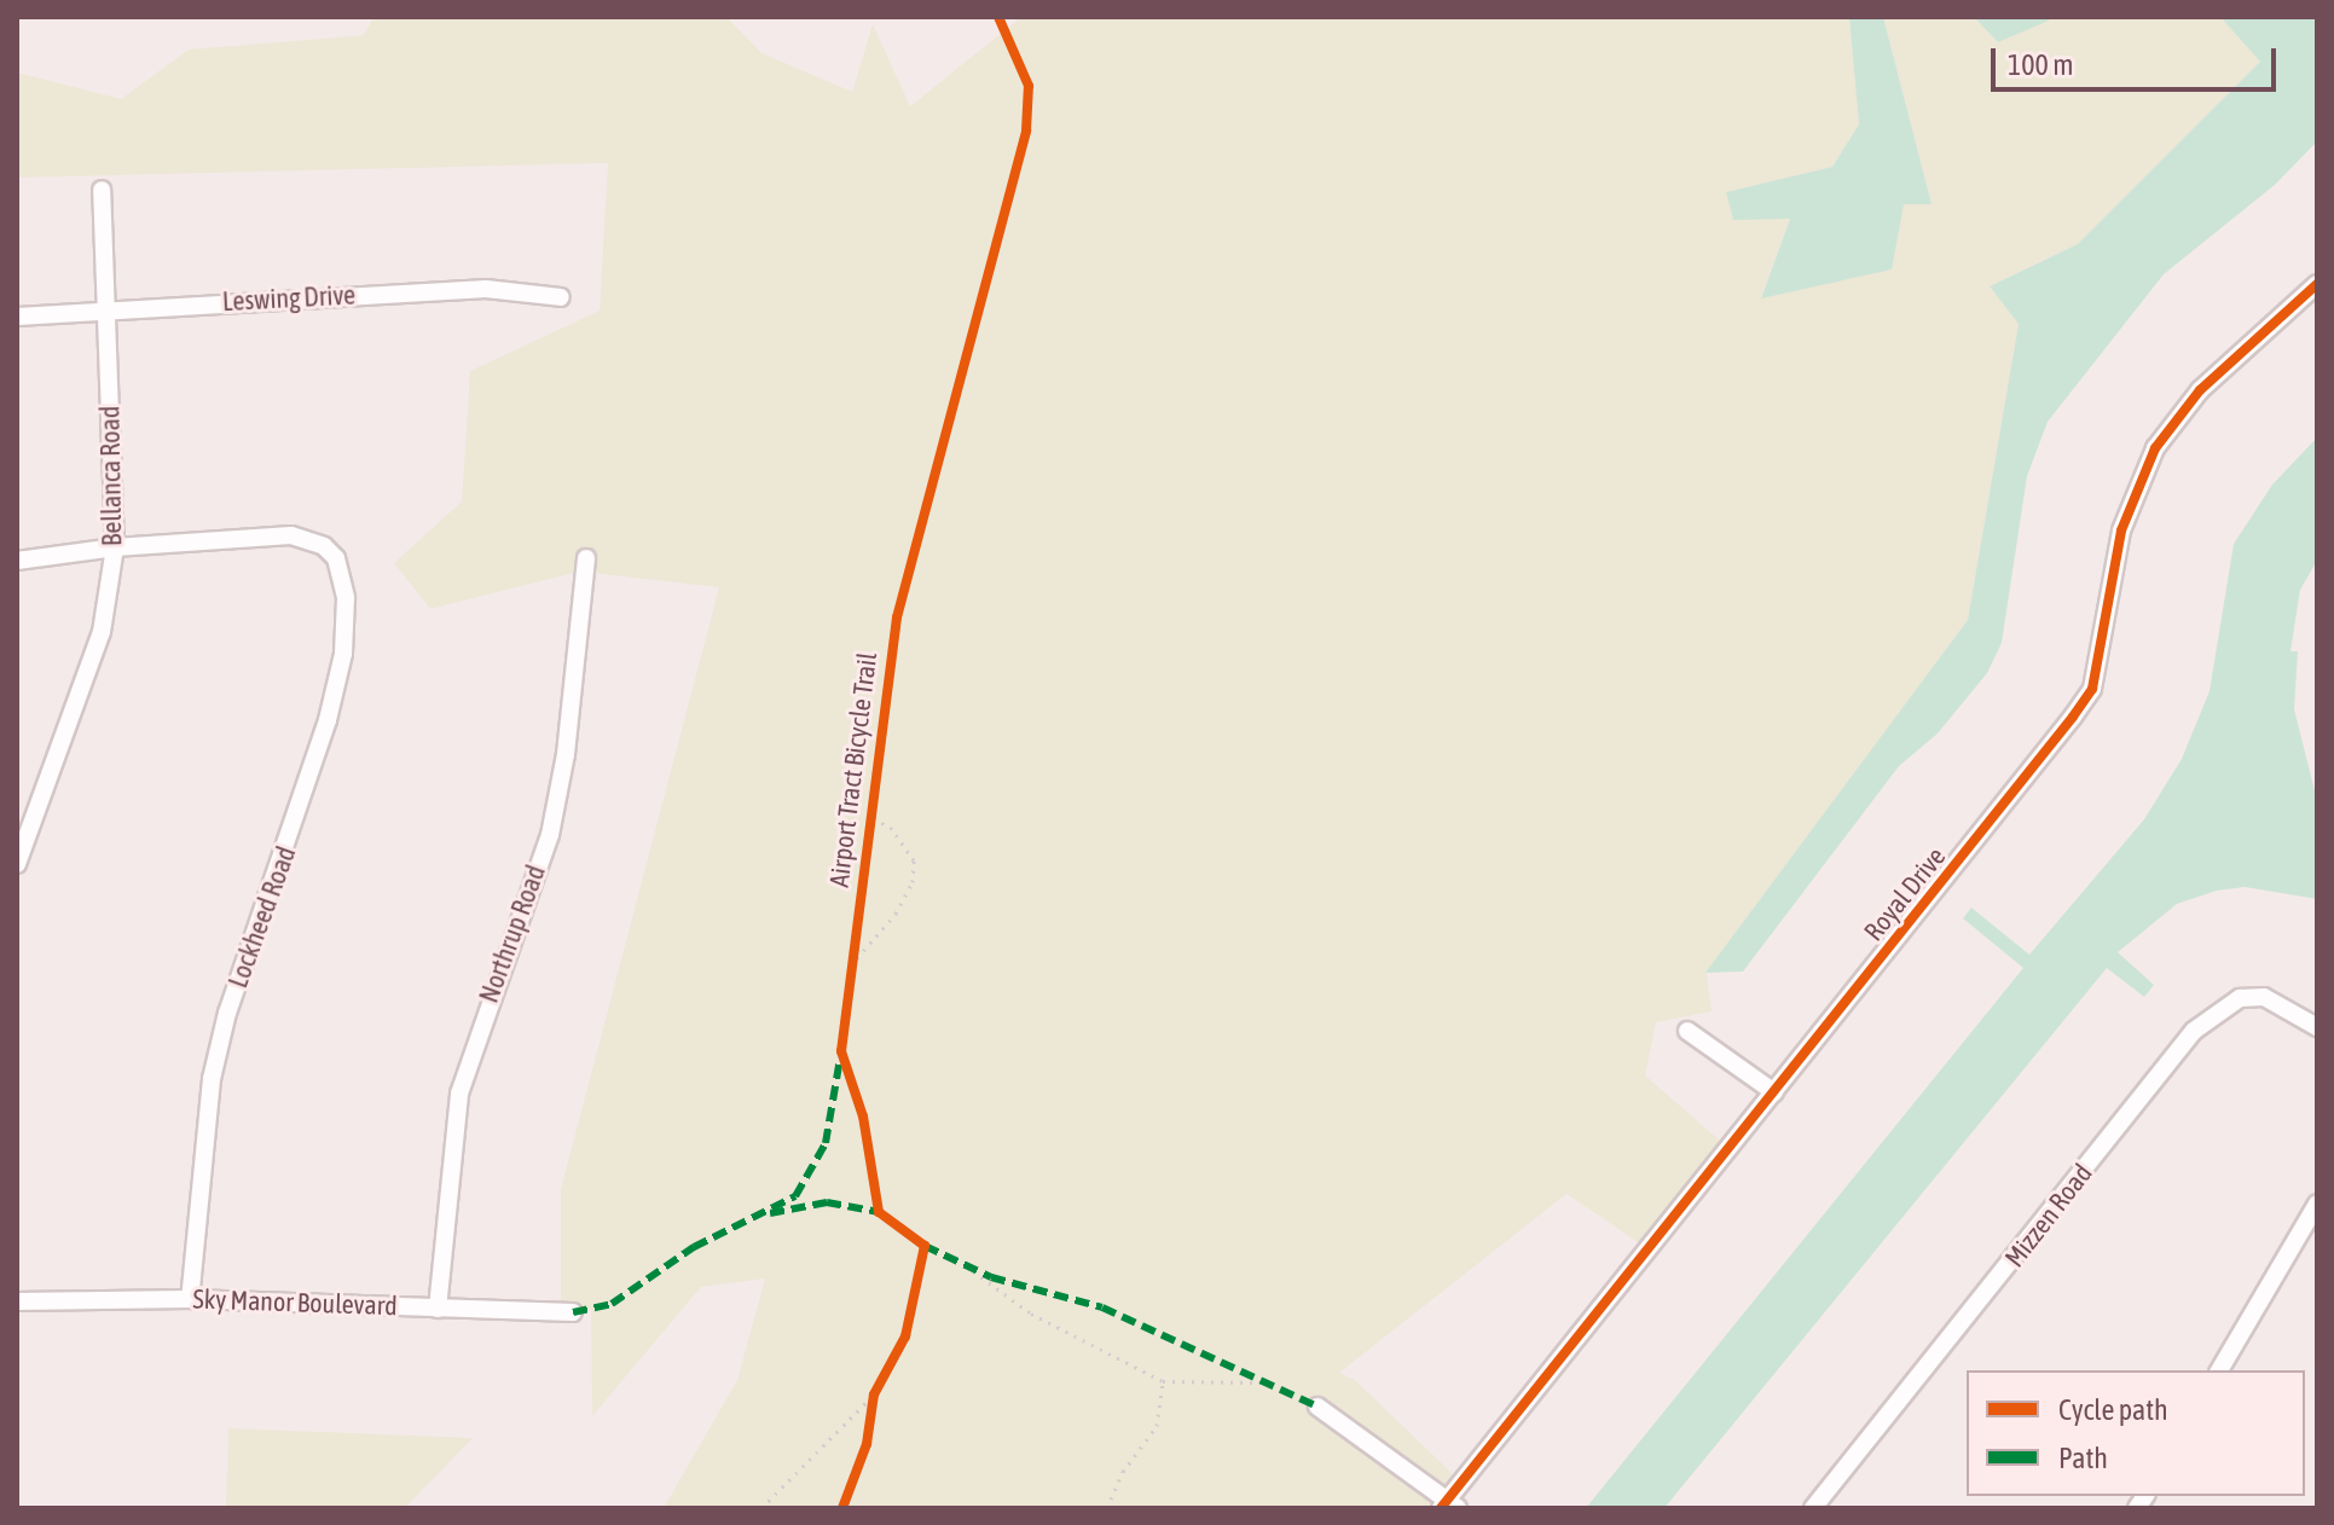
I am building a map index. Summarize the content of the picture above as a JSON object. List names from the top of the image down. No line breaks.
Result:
{"streets":{"street":["Leswing Drive","Bellanca Road","Royal Drive","Lockheed Road","Northrup Road","Mizzen Road","Sky Manor Boulevard"],"cycle path":["Airport Tract Bicycle Trail"]},"crossings":[["Leswing Drive","Bellanca Road"],["Bellanca Road","Lockheed Road"],["Lockheed Road","Sky Manor Boulevard"],["Northrup Road","Sky Manor Boulevard"]],"legend":["Cycle path","Path"],"scale_bar":"100 m"}
